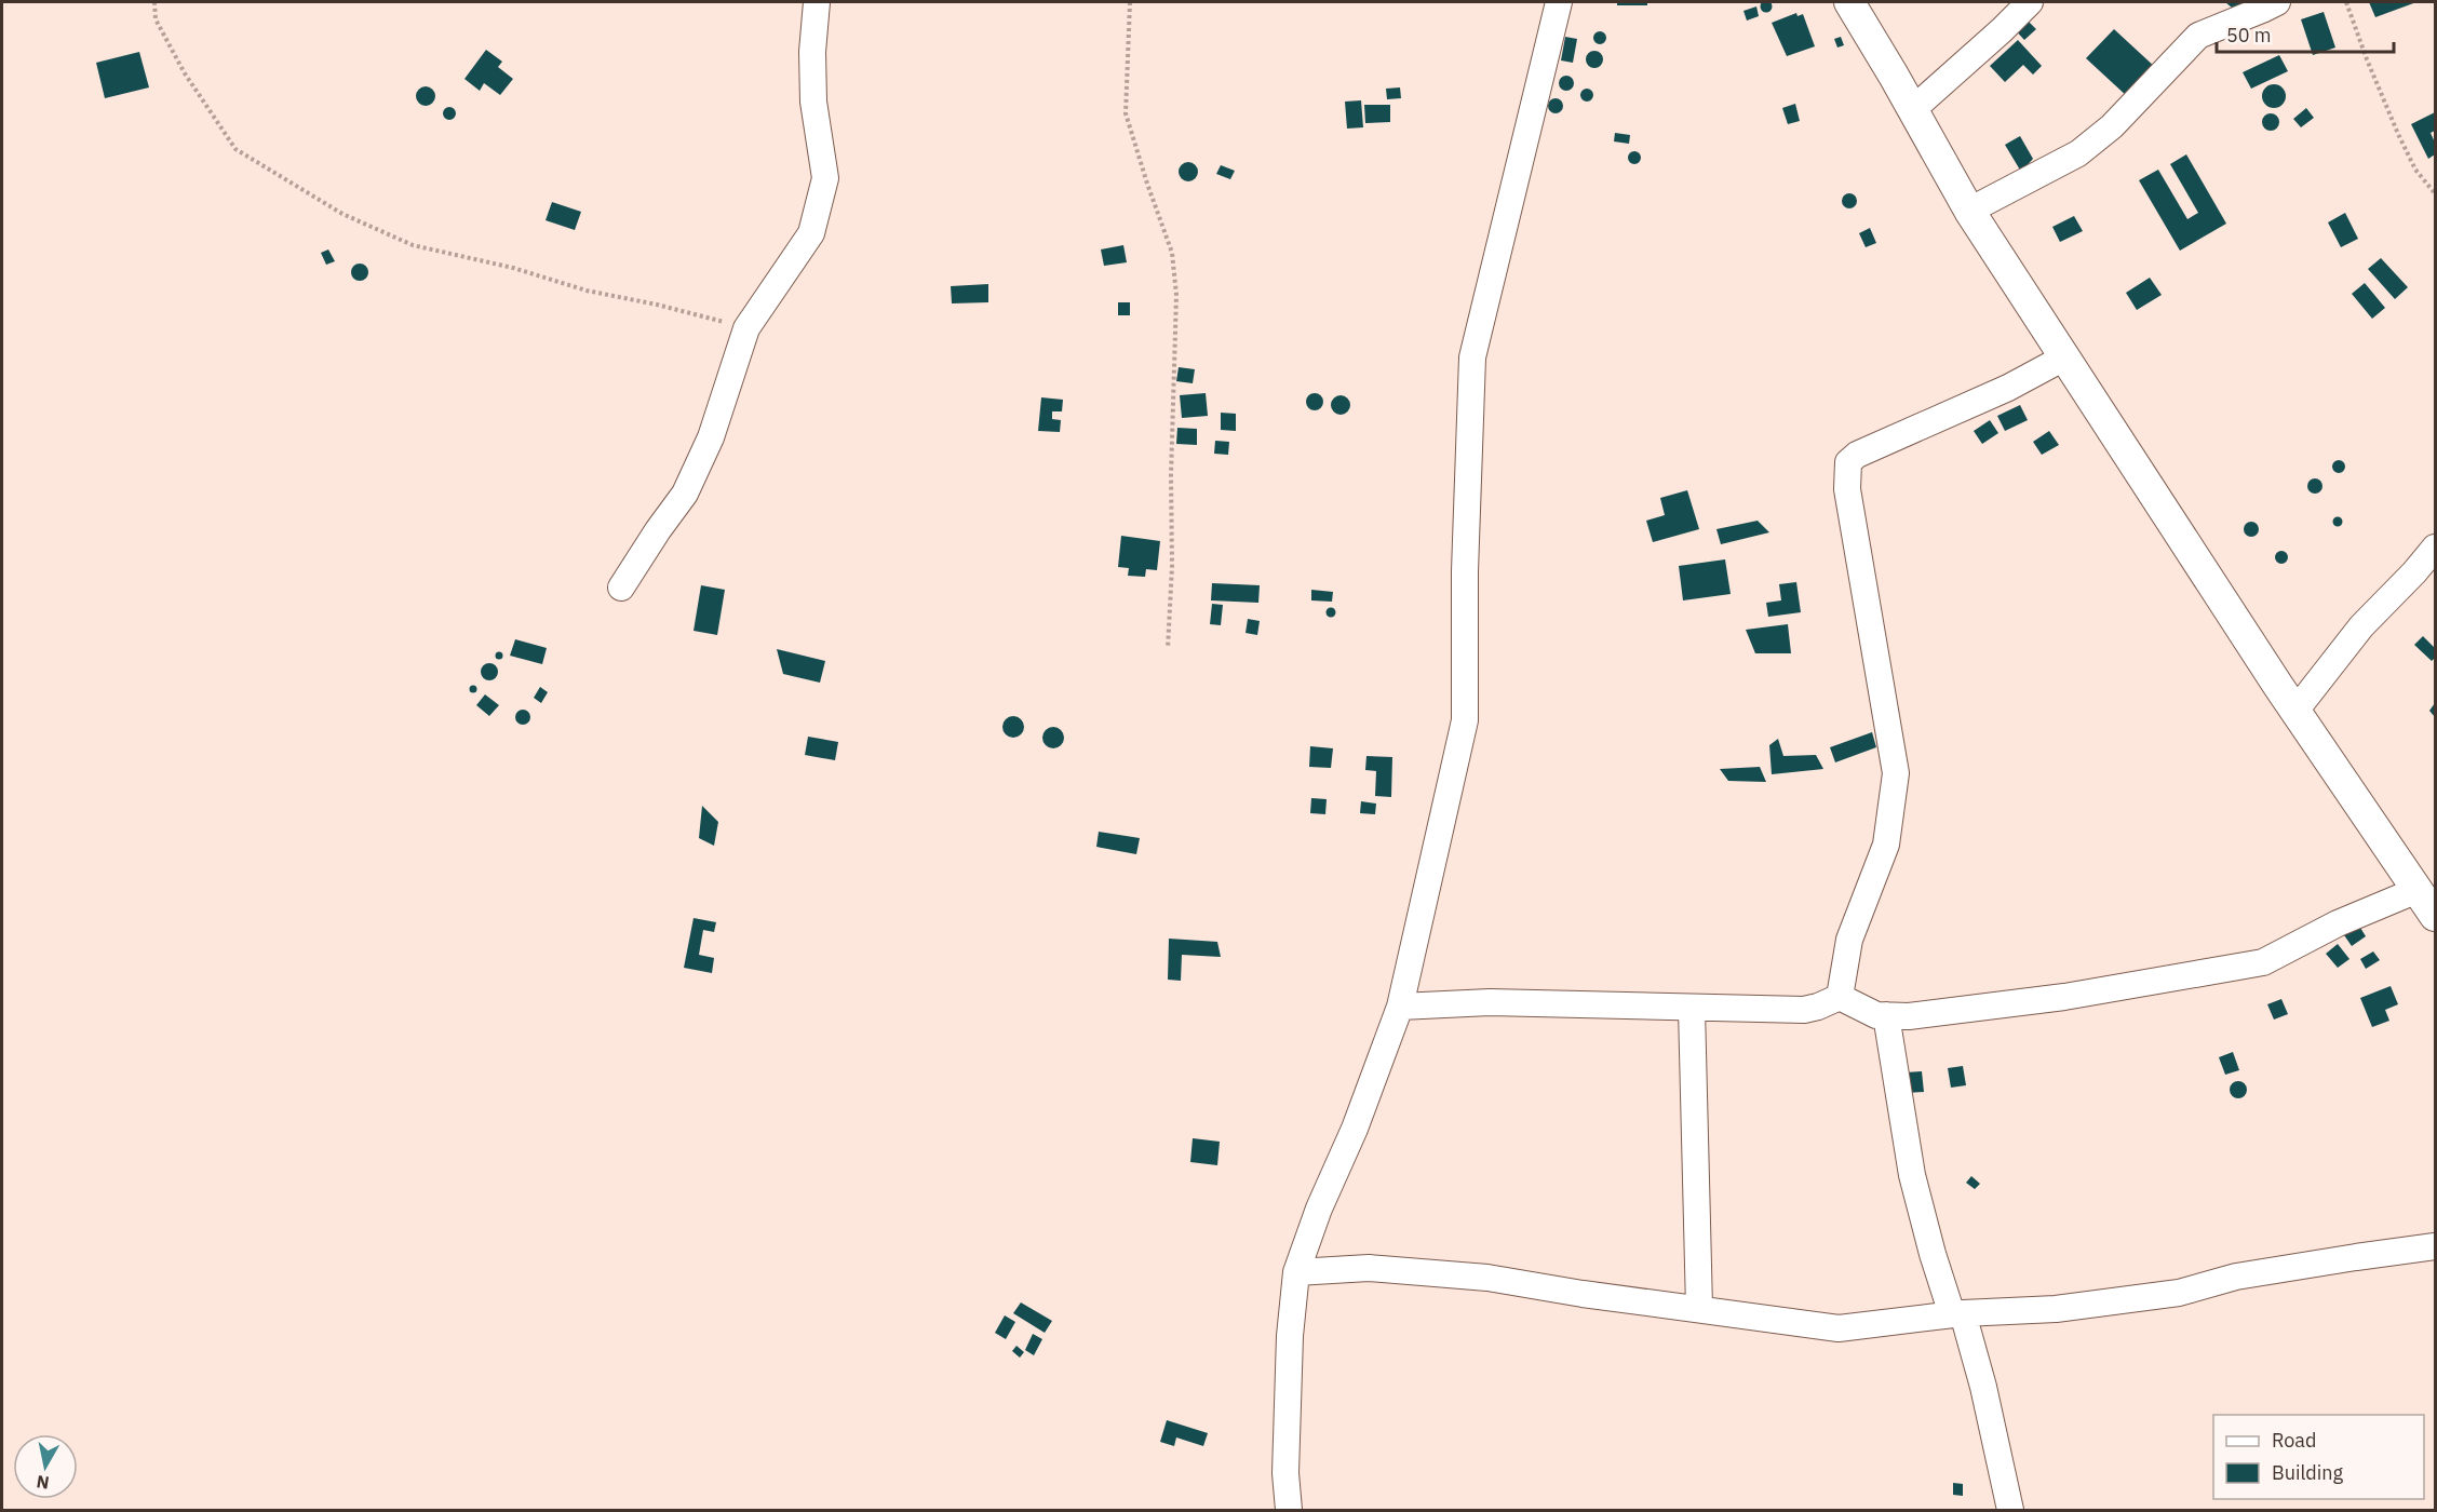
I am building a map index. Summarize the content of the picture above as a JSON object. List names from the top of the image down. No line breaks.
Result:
{"legend":["Road","Building"],"scale_bar":"50 m","north":"bottom"}
